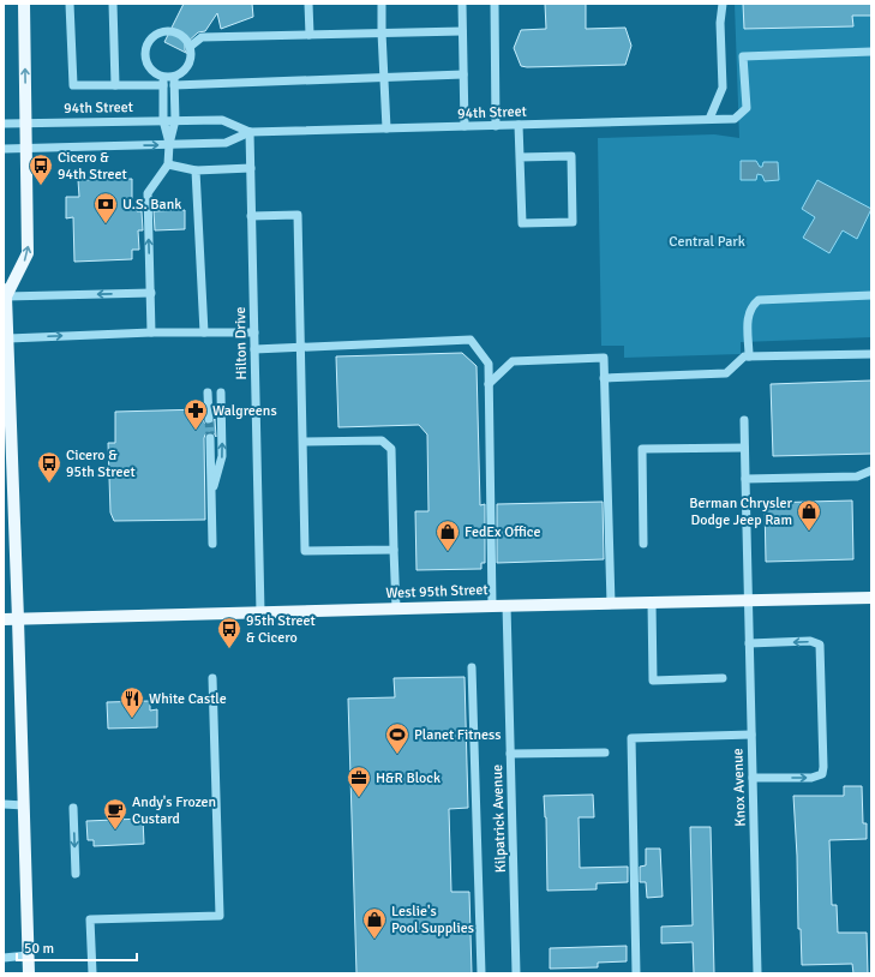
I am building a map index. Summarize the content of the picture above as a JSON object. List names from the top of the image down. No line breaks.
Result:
{"streets":{"main road":["West 95th Street"],"street":["94th Street","Hilton Drive","Knox Avenue","Kilpatrick Avenue"]},"crossings":[["94th Street","Hilton Drive"],["Hilton Drive","West 95th Street"],["West 95th Street","Knox Avenue"],["West 95th Street","Kilpatrick Avenue"]],"parks":["Central Park"],"places":{"bus stop":["Cicero & 94th Street","Cicero & 95th Street","95th Street & Cicero"],"bank":["U.S. Bank"],"pharmacy":["Walgreens"],"shop":["Berman Chrysler Dodge Jeep Ram","FedEx Office","Leslie's Pool Supplies"],"restaurant":["White Castle"],"sports":["Planet Fitness"],"office":["H&R Block"],"cafe":["Andy's Frozen Custard"]},"scale_bar":"50 m"}
